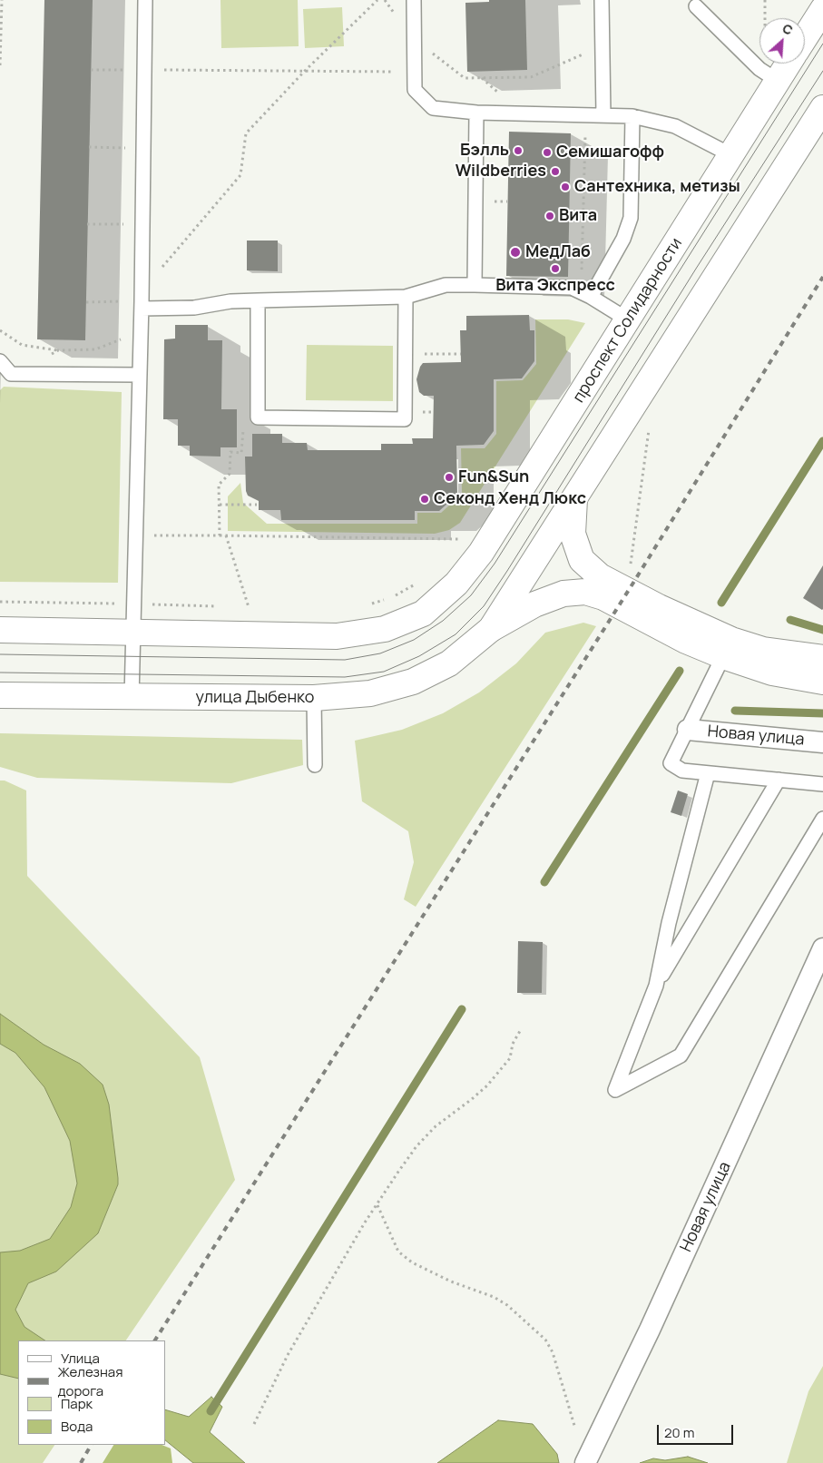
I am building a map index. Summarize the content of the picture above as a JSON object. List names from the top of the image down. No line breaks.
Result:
{"streets":{"main road":["проспект Солидарности","улица Дыбенко"],"street":["Новая улица"]},"places":["Бэлль","Семишагофф","Wildberries","Сантехника, метизы","Вита","МедЛаб","Вита Экспресс","Fun&Sun","Секонд Хенд Люкс"],"legend":["Улица","Железная дорога","Парк","Вода"],"scale_bar":"20 m","north":"top right"}
